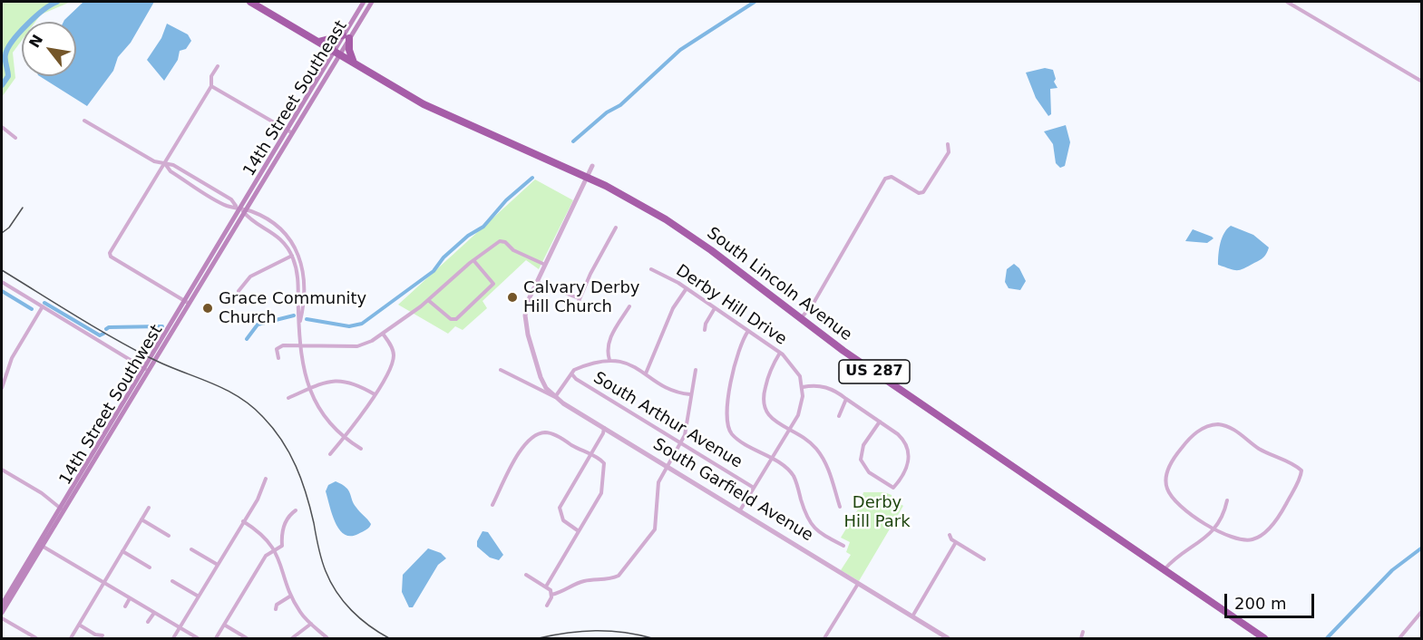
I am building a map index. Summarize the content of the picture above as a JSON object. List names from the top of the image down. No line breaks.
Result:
{"streets":{"highway":["South Lincoln Avenue","US 287"],"main road":["14th Street Southeast","14th Street Southwest"],"street":["Derby Hill Drive","South Arthur Avenue","South Garfield Avenue"]},"crossings":[["14th Street Southeast","South Lincoln Avenue"],["14th Street Southeast","14th Street Southwest"]],"parks":["Derby Hill Park"],"places":["Calvary Derby Hill Church","Grace Community Church"],"scale_bar":"200 m","north":"top left"}
